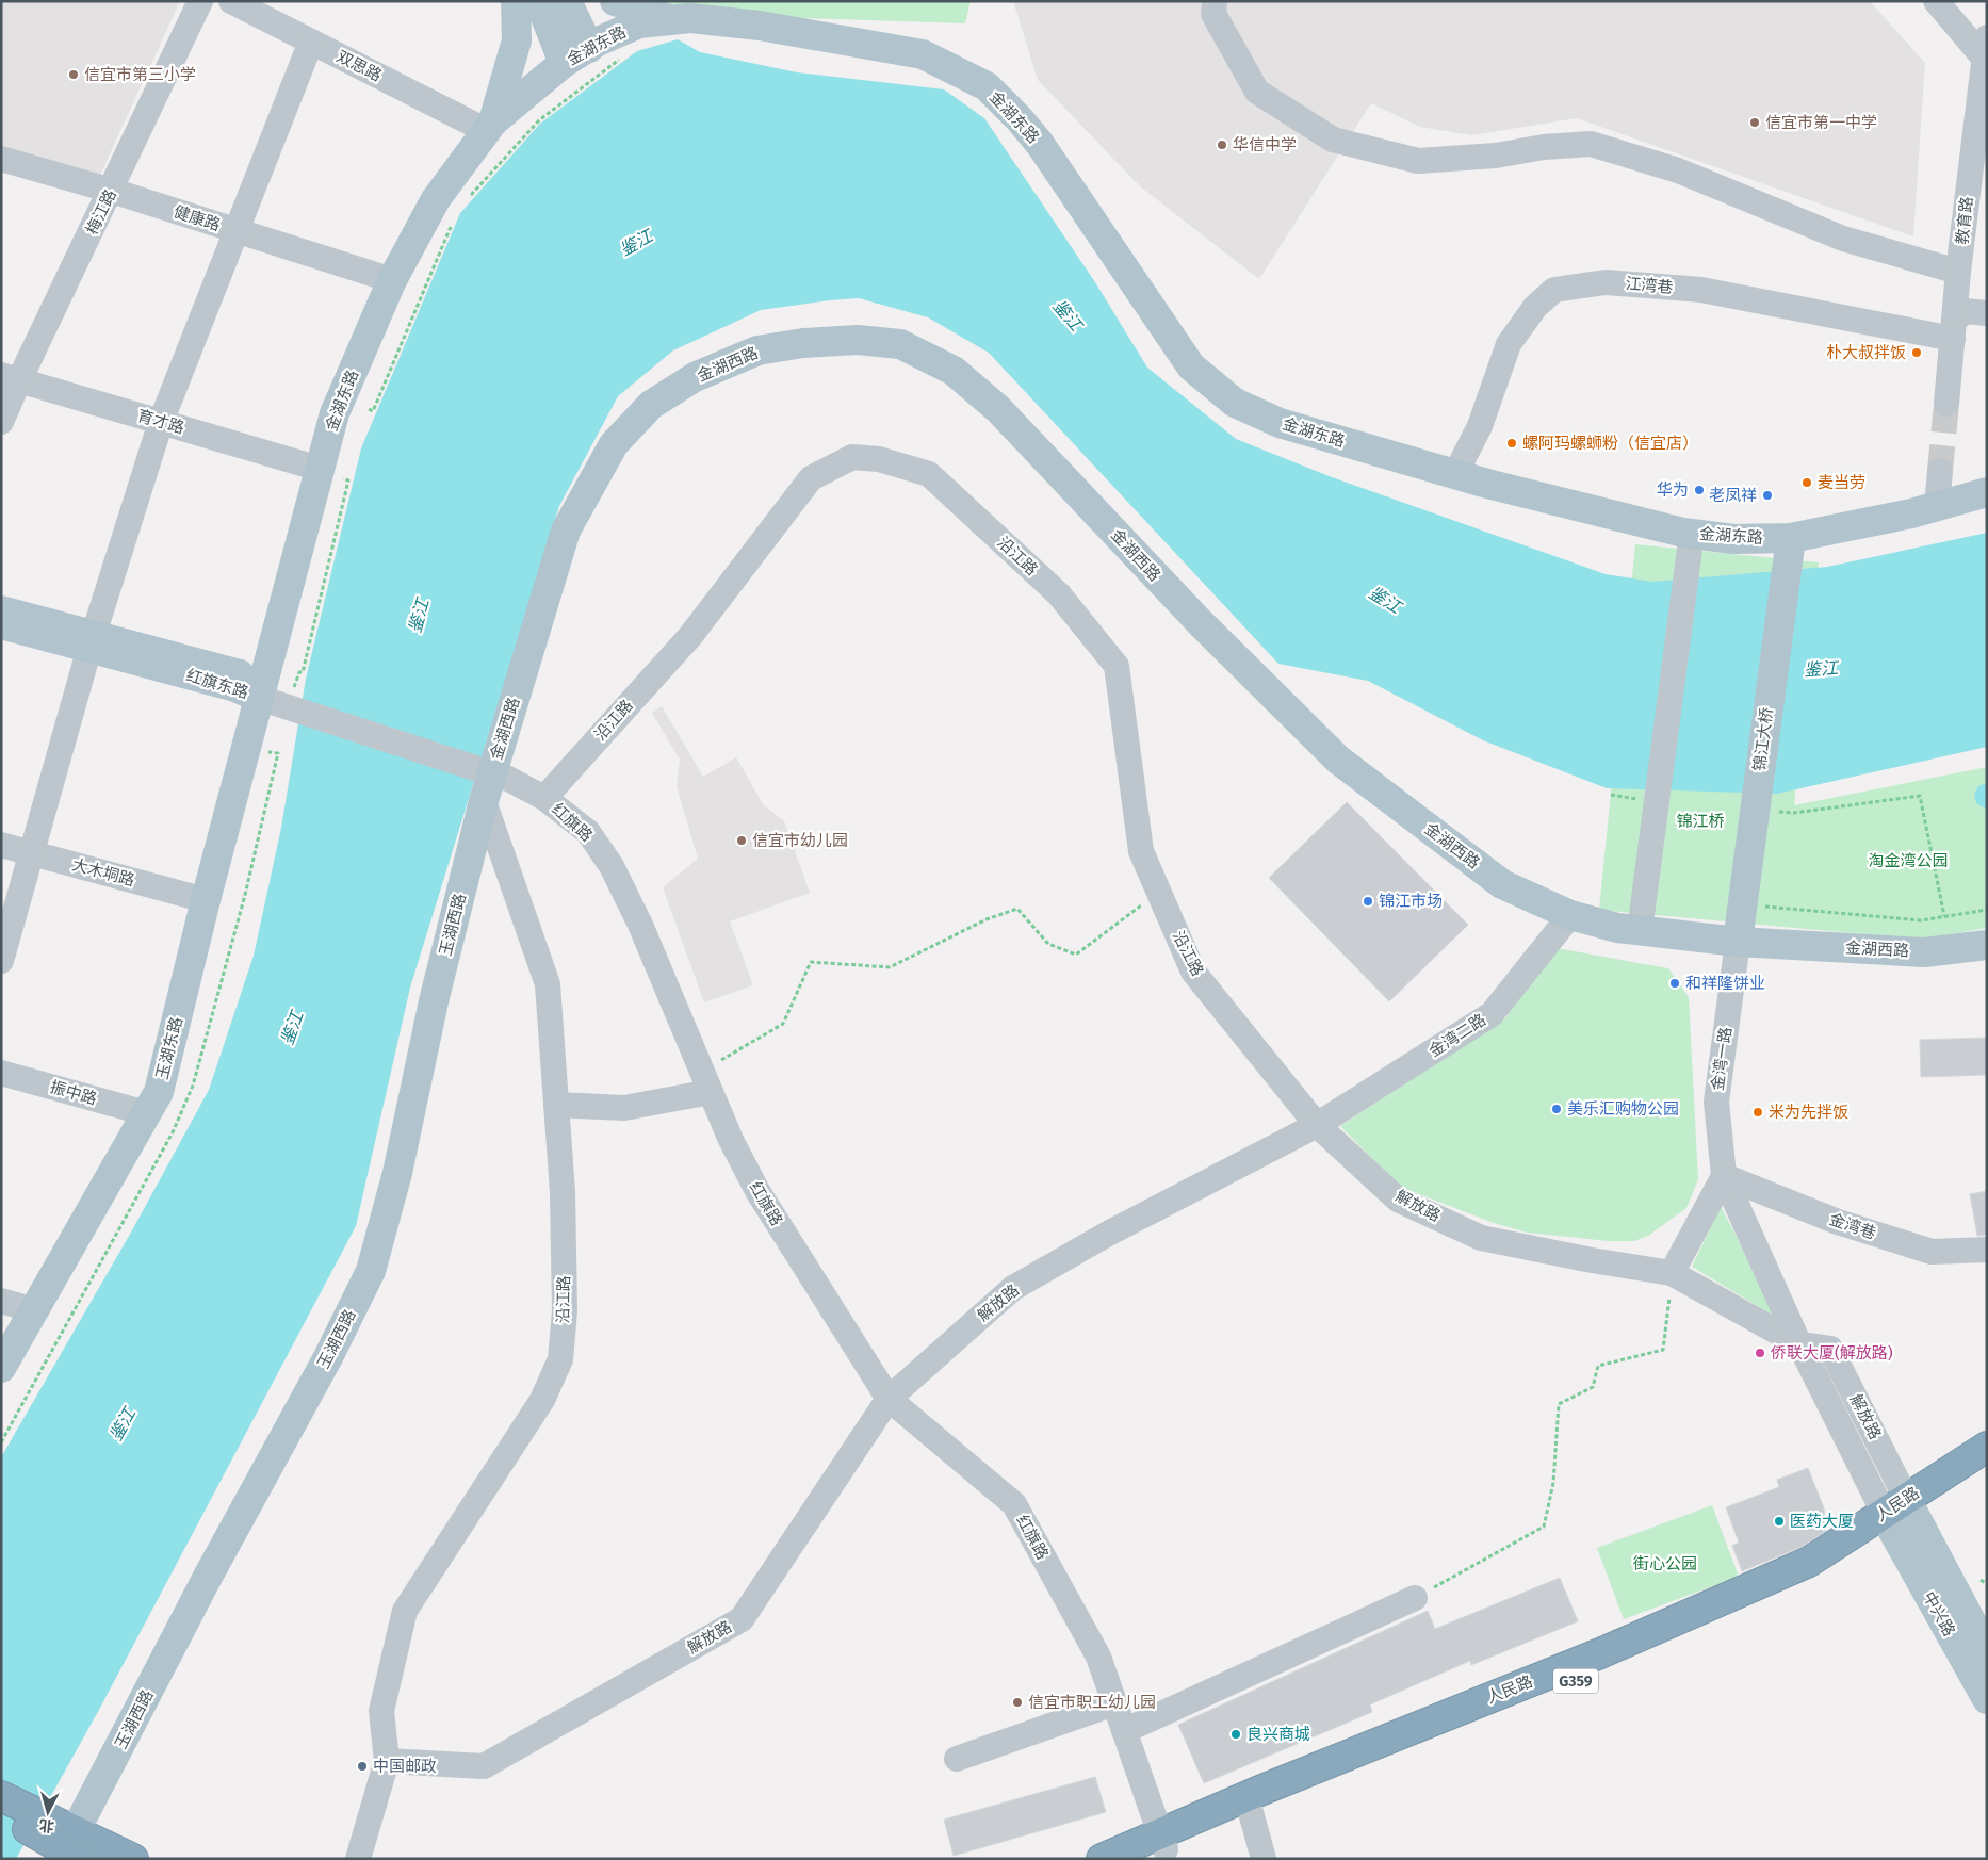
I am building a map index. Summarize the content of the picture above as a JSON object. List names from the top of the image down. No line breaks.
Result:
{"streets":{"highway":["人民路","G359"],"main road":["金湖东路","金湖西路","红旗东路","锦江大桥","玉湖西路","玉湖东路","中兴路"],"street":["双思路","梅江路","健康路","教育路","江湾巷","育才路","沿江路","红旗路","大木垌路","金湾二路","金湾一路","振中路","解放路","金湾巷"]},"crossings":[["金湖东路","双思路"],["金湖东路","健康路"],["金湖东路","江湾巷"],["金湖东路","育才路"],["金湖东路","红旗东路"],["金湖东路","锦江大桥"],["金湖东路","红旗路"],["金湖东路","玉湖东路"],["梅江路","健康路"],["梅江路","育才路"],["教育路","江湾巷"],["金湖西路","锦江大桥"],["金湖西路","红旗路"],["金湖西路","玉湖西路"],["金湖西路","金湾二路"],["金湖西路","金湾一路"],["沿江路","红旗路"],["沿江路","玉湖西路"],["沿江路","金湾二路"],["沿江路","解放路"],["红旗东路","红旗路"],["红旗东路","玉湖东路"],["锦江大桥","金湾一路"],["红旗路","玉湖西路"],["红旗路","玉湖东路"],["红旗路","解放路"],["红旗路","人民路"],["大木垌路","玉湖东路"],["金湾二路","解放路"],["玉湖东路","振中路"],["金湾一路","解放路"],["金湾一路","金湾巷"],["解放路","人民路"],["解放路","中兴路"],["人民路","中兴路"]],"water":["鉴江"],"parks":["锦江桥","淘金湾公园","街心公园"],"places":["信宜市第三小学","信宜市第一中学","华信中学","朴大叔拌饭","螺阿玛螺蛳粉（信宜店）","麦当劳","华为","老凤祥","信宜市幼儿园","锦江市场","和祥隆饼业","美乐汇购物公园","米为先拌饭","侨联大厦(解放路)","医药大厦","信宜市职工幼儿园","良兴商城","中国邮政"],"north":"bottom"}
